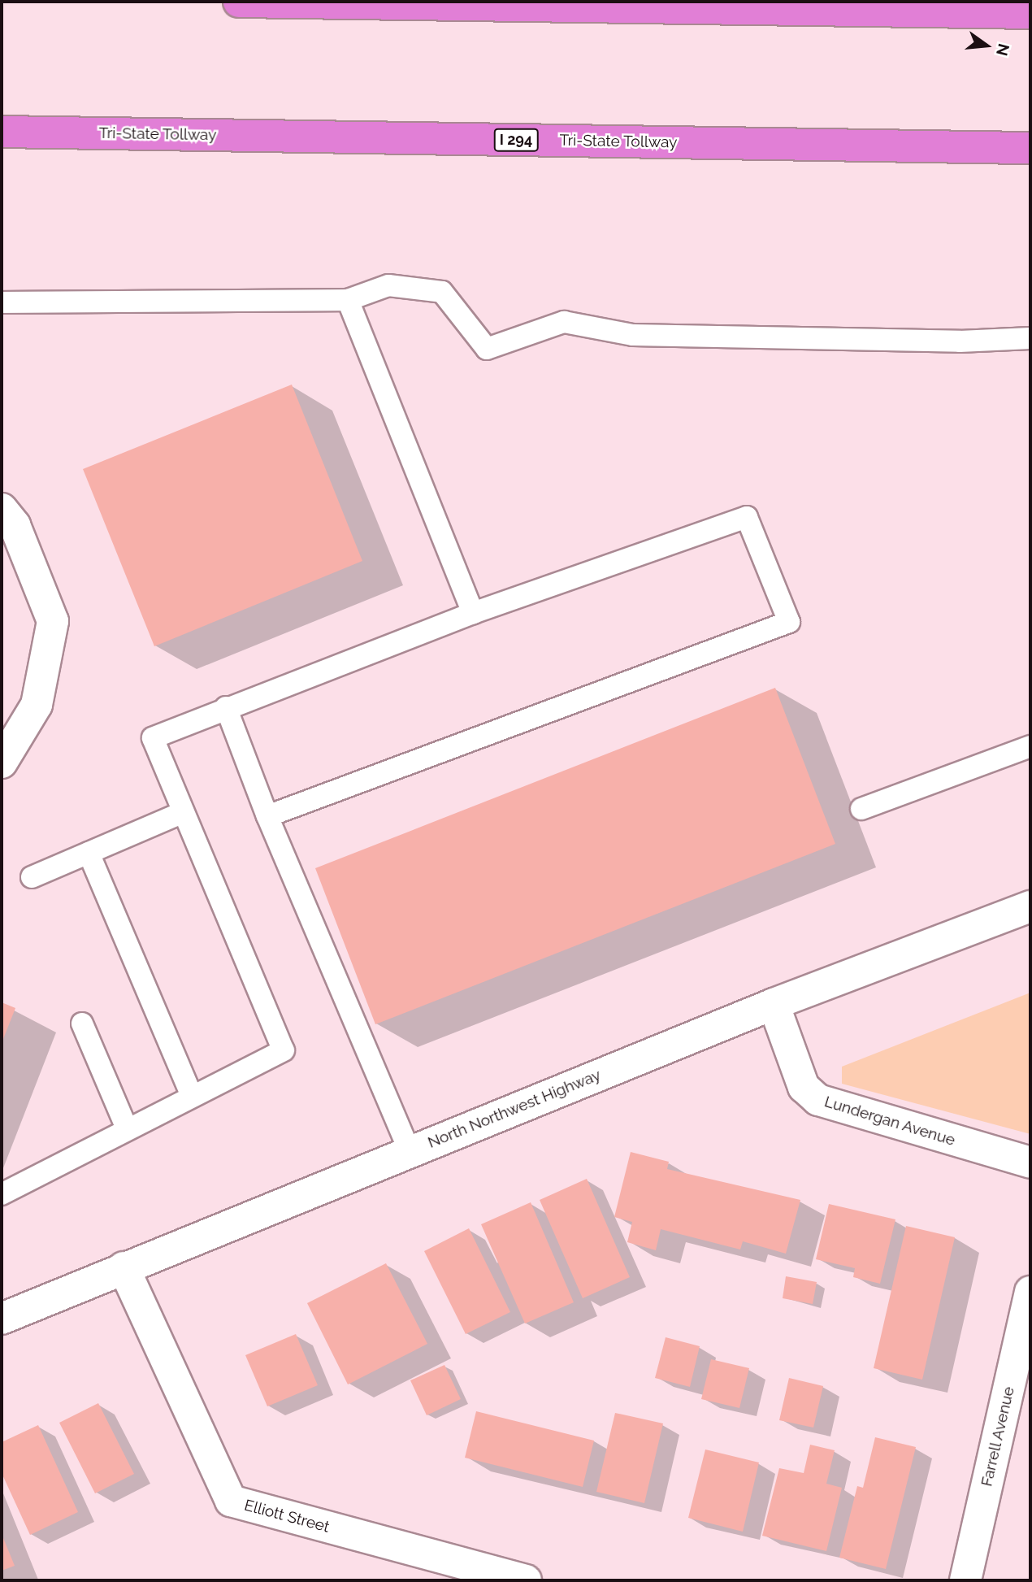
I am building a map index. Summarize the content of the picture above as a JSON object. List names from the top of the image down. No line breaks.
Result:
{"streets":{"highway":["Tri-State Tollway","I 294"],"street":["North Northwest Highway","Lundergan Avenue","Farrell Avenue","Elliott Street"]},"crossings":[["North Northwest Highway","Lundergan Avenue"],["North Northwest Highway","Elliott Street"]],"north":"right"}
